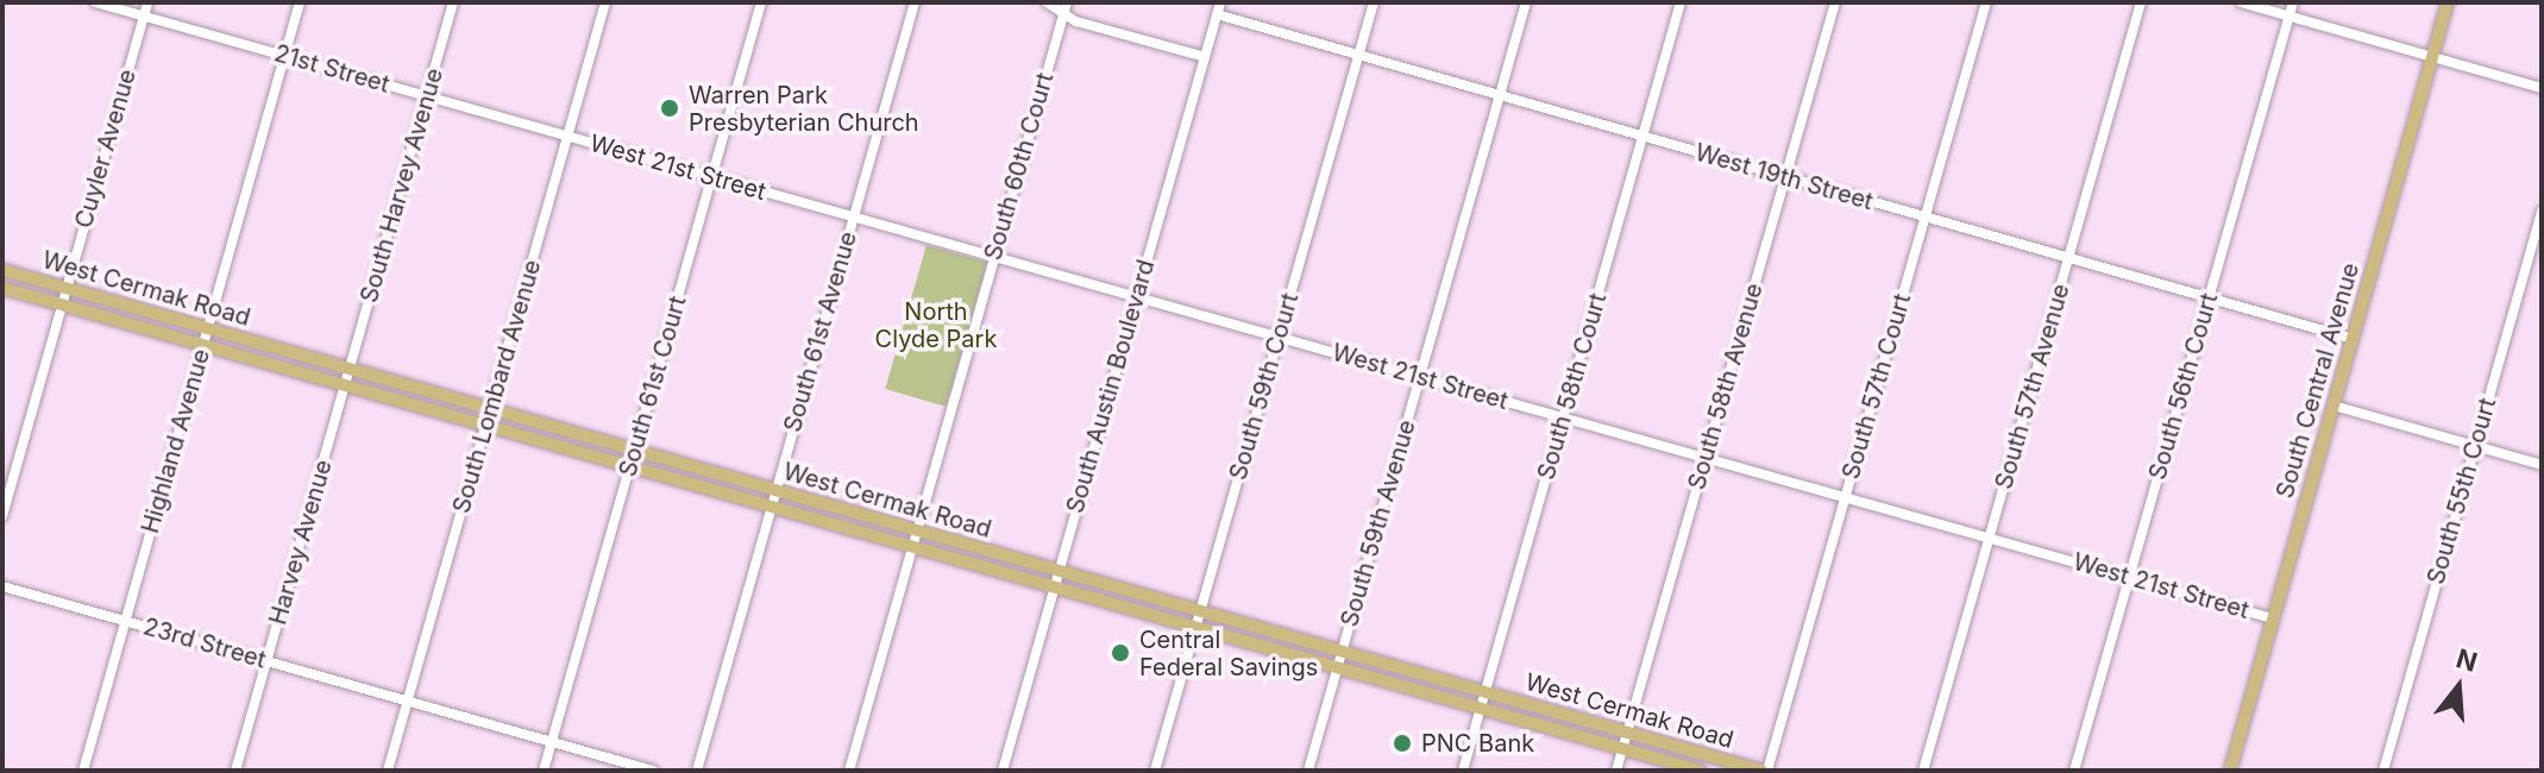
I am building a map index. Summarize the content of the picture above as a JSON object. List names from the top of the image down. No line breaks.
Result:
{"streets":{"main road":["West Cermak Road","South Central Avenue"],"street":["21st Street","Cuyler Avenue","South 60th Court","West 21st Street","West 19th Street","South Harvey Avenue","South 61st Avenue","South Lombard Avenue","South 61st Court","South Austin Boulevard","South 59th Court","South 58th Court","South 58th Avenue","South 57th Court","South 57th Avenue","South 56th Court","Highland Avenue","South 55th Court","South 59th Avenue","Harvey Avenue","23rd Street"]},"crossings":[["21st Street","Cuyler Avenue"],["21st Street","West 21st Street"],["21st Street","South Harvey Avenue"],["21st Street","South Lombard Avenue"],["21st Street","Highland Avenue"],["Cuyler Avenue","West Cermak Road"],["South 60th Court","West 21st Street"],["South 60th Court","West Cermak Road"],["West 21st Street","South 61st Avenue"],["West 21st Street","South Central Avenue"],["West 21st Street","South Lombard Avenue"],["West 21st Street","South 61st Court"],["West 21st Street","South Austin Boulevard"],["West 21st Street","South 59th Court"],["West 21st Street","South 58th Court"],["West 21st Street","South 58th Avenue"],["West 21st Street","South 57th Court"],["West 21st Street","South 57th Avenue"],["West 21st Street","South 56th Court"],["West 21st Street","South 59th Avenue"],["West 19th Street","South Central Avenue"],["West 19th Street","South Austin Boulevard"],["West 19th Street","South 59th Court"],["West 19th Street","South 58th Court"],["West 19th Street","South 58th Avenue"],["West 19th Street","South 57th Court"],["West 19th Street","South 57th Avenue"],["West 19th Street","South 56th Court"],["West 19th Street","South 59th Avenue"],["South Harvey Avenue","West Cermak Road"],["South Harvey Avenue","Harvey Avenue"],["West Cermak Road","South 61st Avenue"],["West Cermak Road","South Lombard Avenue"],["West Cermak Road","South 61st Court"],["West Cermak Road","South Austin Boulevard"],["West Cermak Road","South 59th Court"],["West Cermak Road","South 58th Court"],["West Cermak Road","South 58th Avenue"],["West Cermak Road","South 57th Court"],["West Cermak Road","Highland Avenue"],["West Cermak Road","South 59th Avenue"],["West Cermak Road","Harvey Avenue"],["South Lombard Avenue","23rd Street"],["South 61st Court","23rd Street"],["Highland Avenue","23rd Street"],["Harvey Avenue","23rd Street"]],"parks":["North Clyde Park"],"places":["Warren Park Presbyterian Church","Central Federal Savings","PNC Bank"],"north":"top"}
